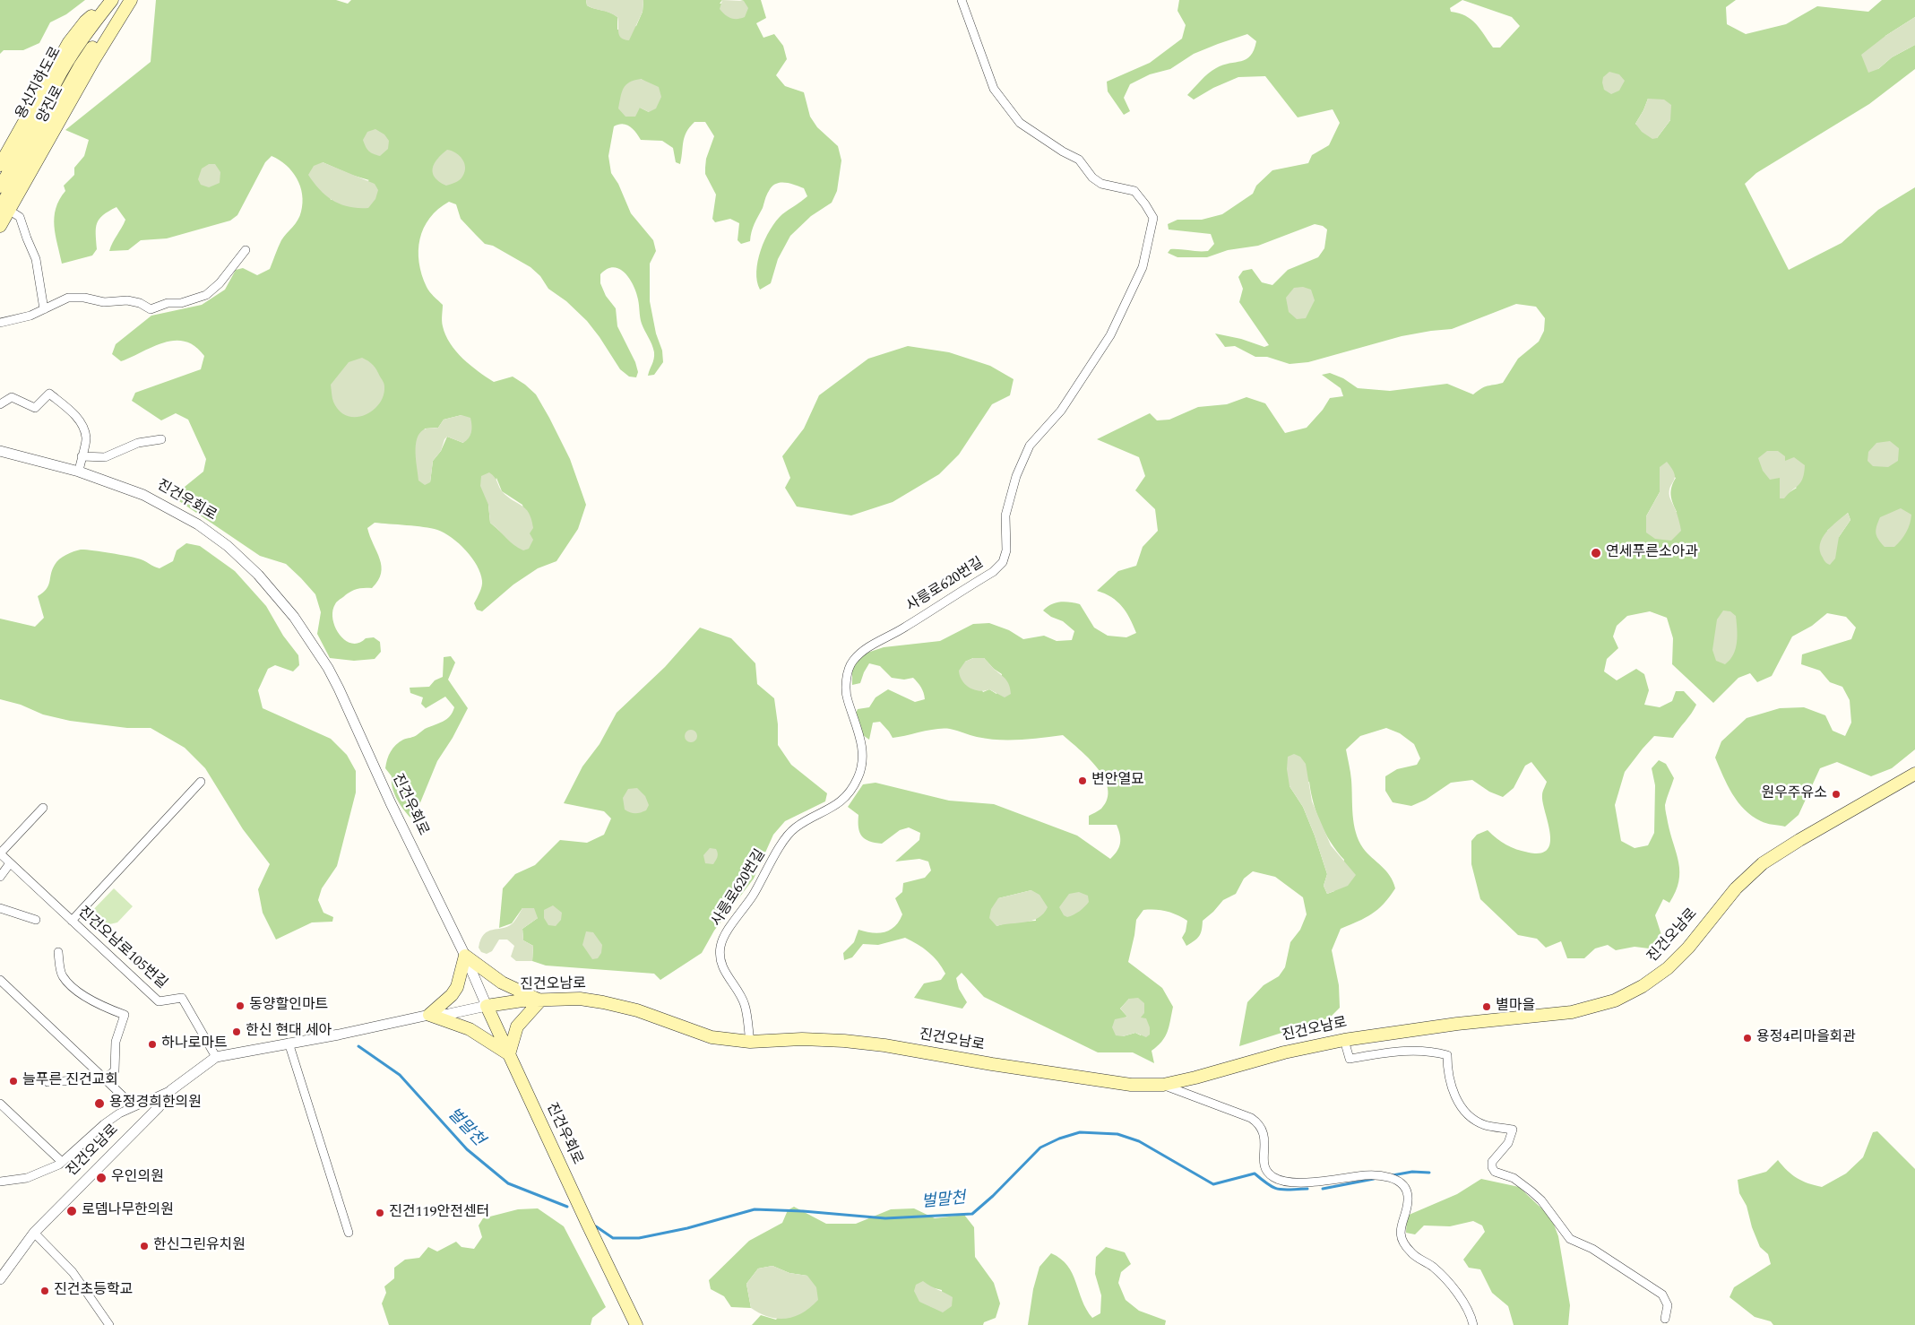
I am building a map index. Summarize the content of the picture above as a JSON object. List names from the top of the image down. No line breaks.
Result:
{"streets":{"main road":["용신지하도로","양진로","진건우회로","진건오남로"],"street":["사릉로620번길","진건오남로105번길"]},"crossings":[["용신지하도로","양진로"],["진건우회로","진건오남로"],["사릉로620번길","진건오남로"],["진건오남로","진건오남로105번길"]],"water":["벌말천"],"places":["연세푸른소아과","변안열묘","원우주유소","동양할인마트","별마을","한신 현대 세아","용정4리마을회관","하나로마트","늘푸른 진건교회","용정경희한의원","우인의원","로뎀나무한의원","진건119안전센터","한신그린유치원","진건초등학교"]}
